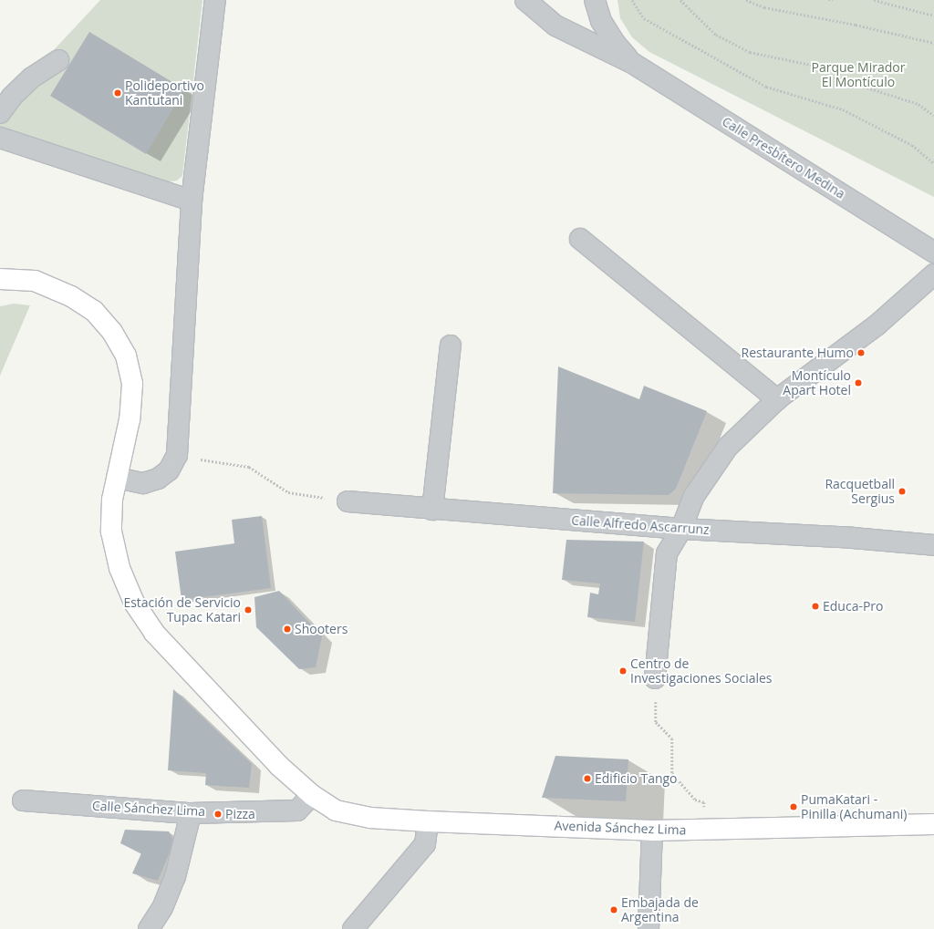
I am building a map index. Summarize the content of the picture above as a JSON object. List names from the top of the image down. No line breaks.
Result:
{"streets":{"main road":["Avenida Sánchez Lima"],"street":["Calle Presbítero Medina","Calle Alfredo Ascarrunz","Calle Sánchez Lima"]},"crossings":[["Calle Sánchez Lima","Avenida Sánchez Lima"]],"parks":["Parque Mirador El Montículo"],"places":["Polideportivo Kantutani","Restaurante Humo","Montículo Apart Hotel","Racquetball Sergius","Educa-Pro","Estación de Servicio Tupac Katari","Shooters","Centro de Investigaciones Sociales","Edificio Tango","PumaKatari - Pinilla (Achumani)","Pizza","Embajada de Argentina"]}
